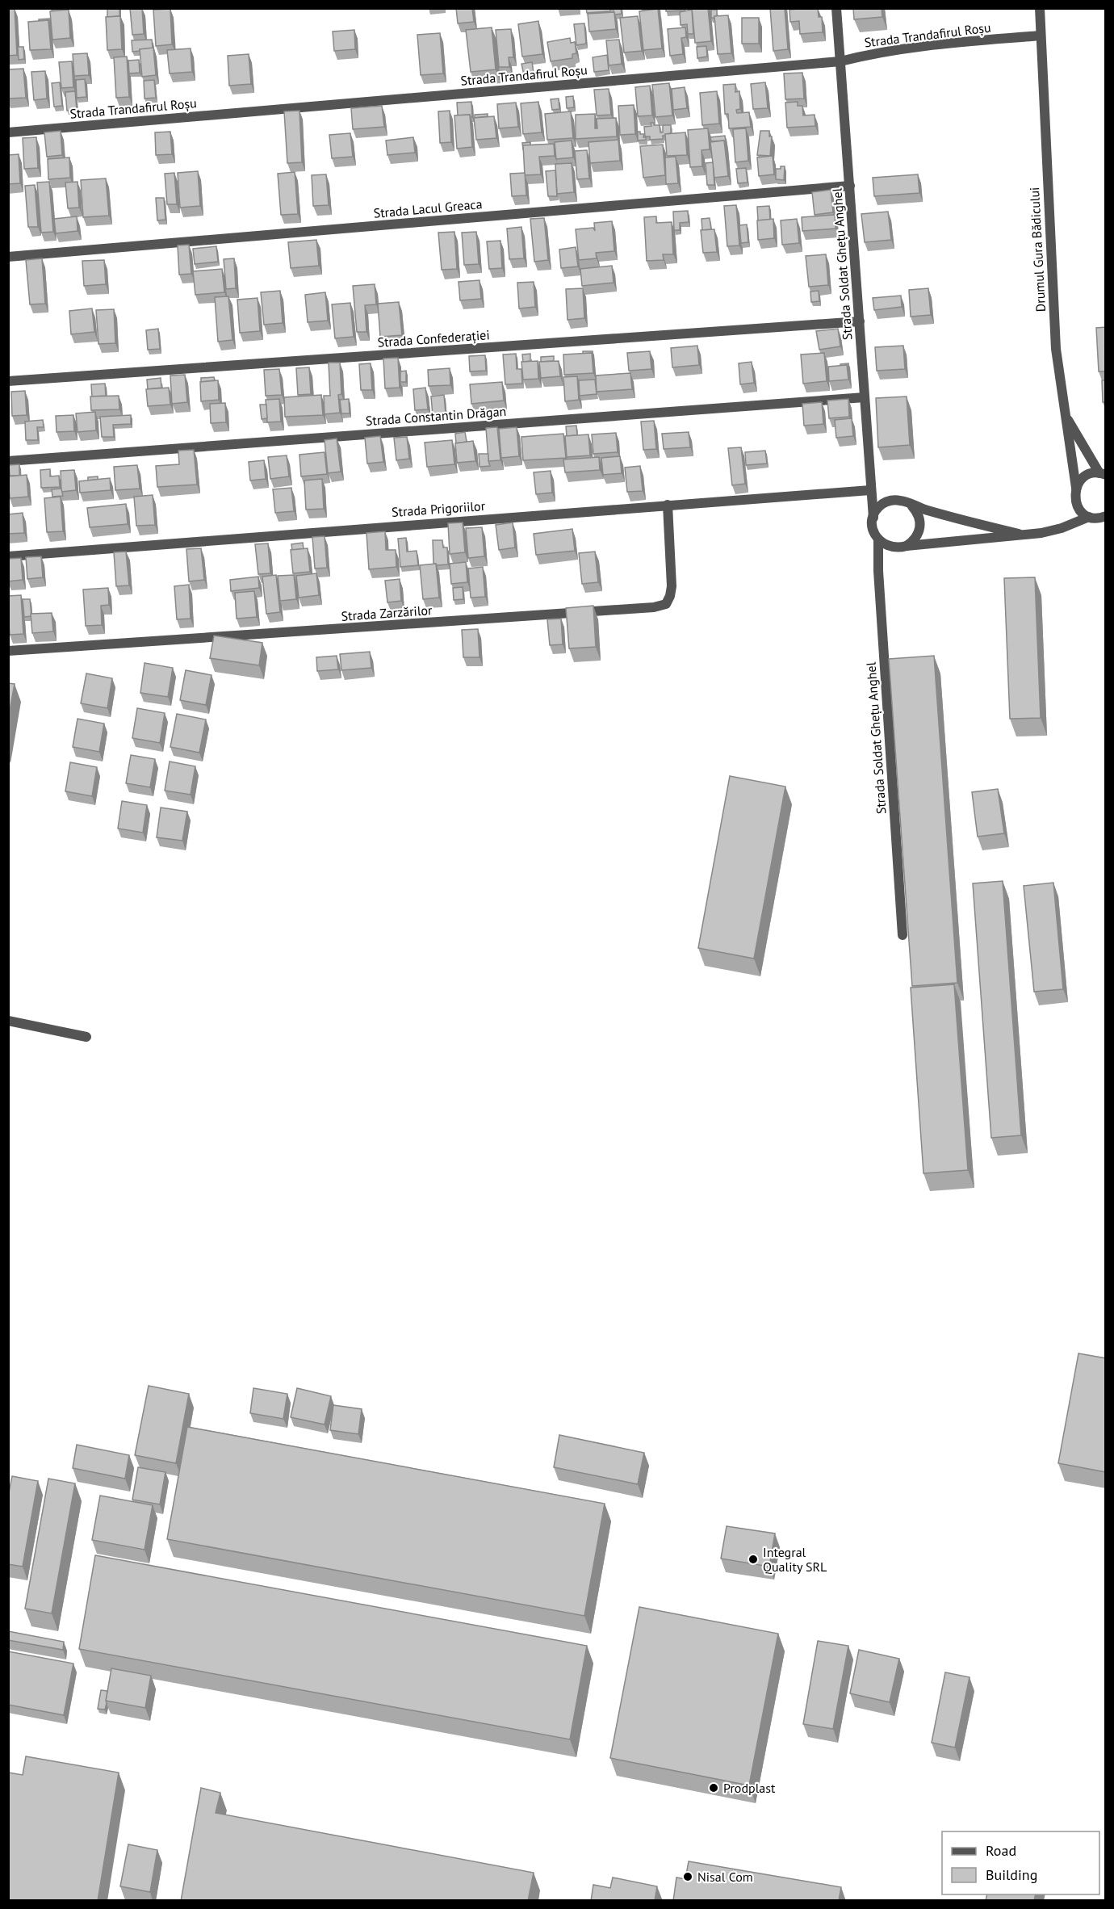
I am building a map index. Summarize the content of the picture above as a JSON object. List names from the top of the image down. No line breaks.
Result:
{"streets":{"street":["Strada Trandafirul Roșu","Strada Lacul Greaca","Drumul Gura Bădicului","Strada Soldat Ghețu Anghel","Strada Confederației","Strada Constantin Drăgan","Strada Prigoriilor","Strada Zarzărilor"]},"crossings":[["Strada Trandafirul Roșu","Drumul Gura Bădicului"],["Strada Trandafirul Roșu","Strada Soldat Ghețu Anghel"],["Strada Lacul Greaca","Strada Soldat Ghețu Anghel"],["Strada Soldat Ghețu Anghel","Strada Confederației"],["Strada Soldat Ghețu Anghel","Strada Constantin Drăgan"],["Strada Soldat Ghețu Anghel","Strada Prigoriilor"],["Strada Prigoriilor","Strada Zarzărilor"]],"places":["Integral Quality SRL","Prodplast","Nisal Com"],"legend":["Road","Building"]}
